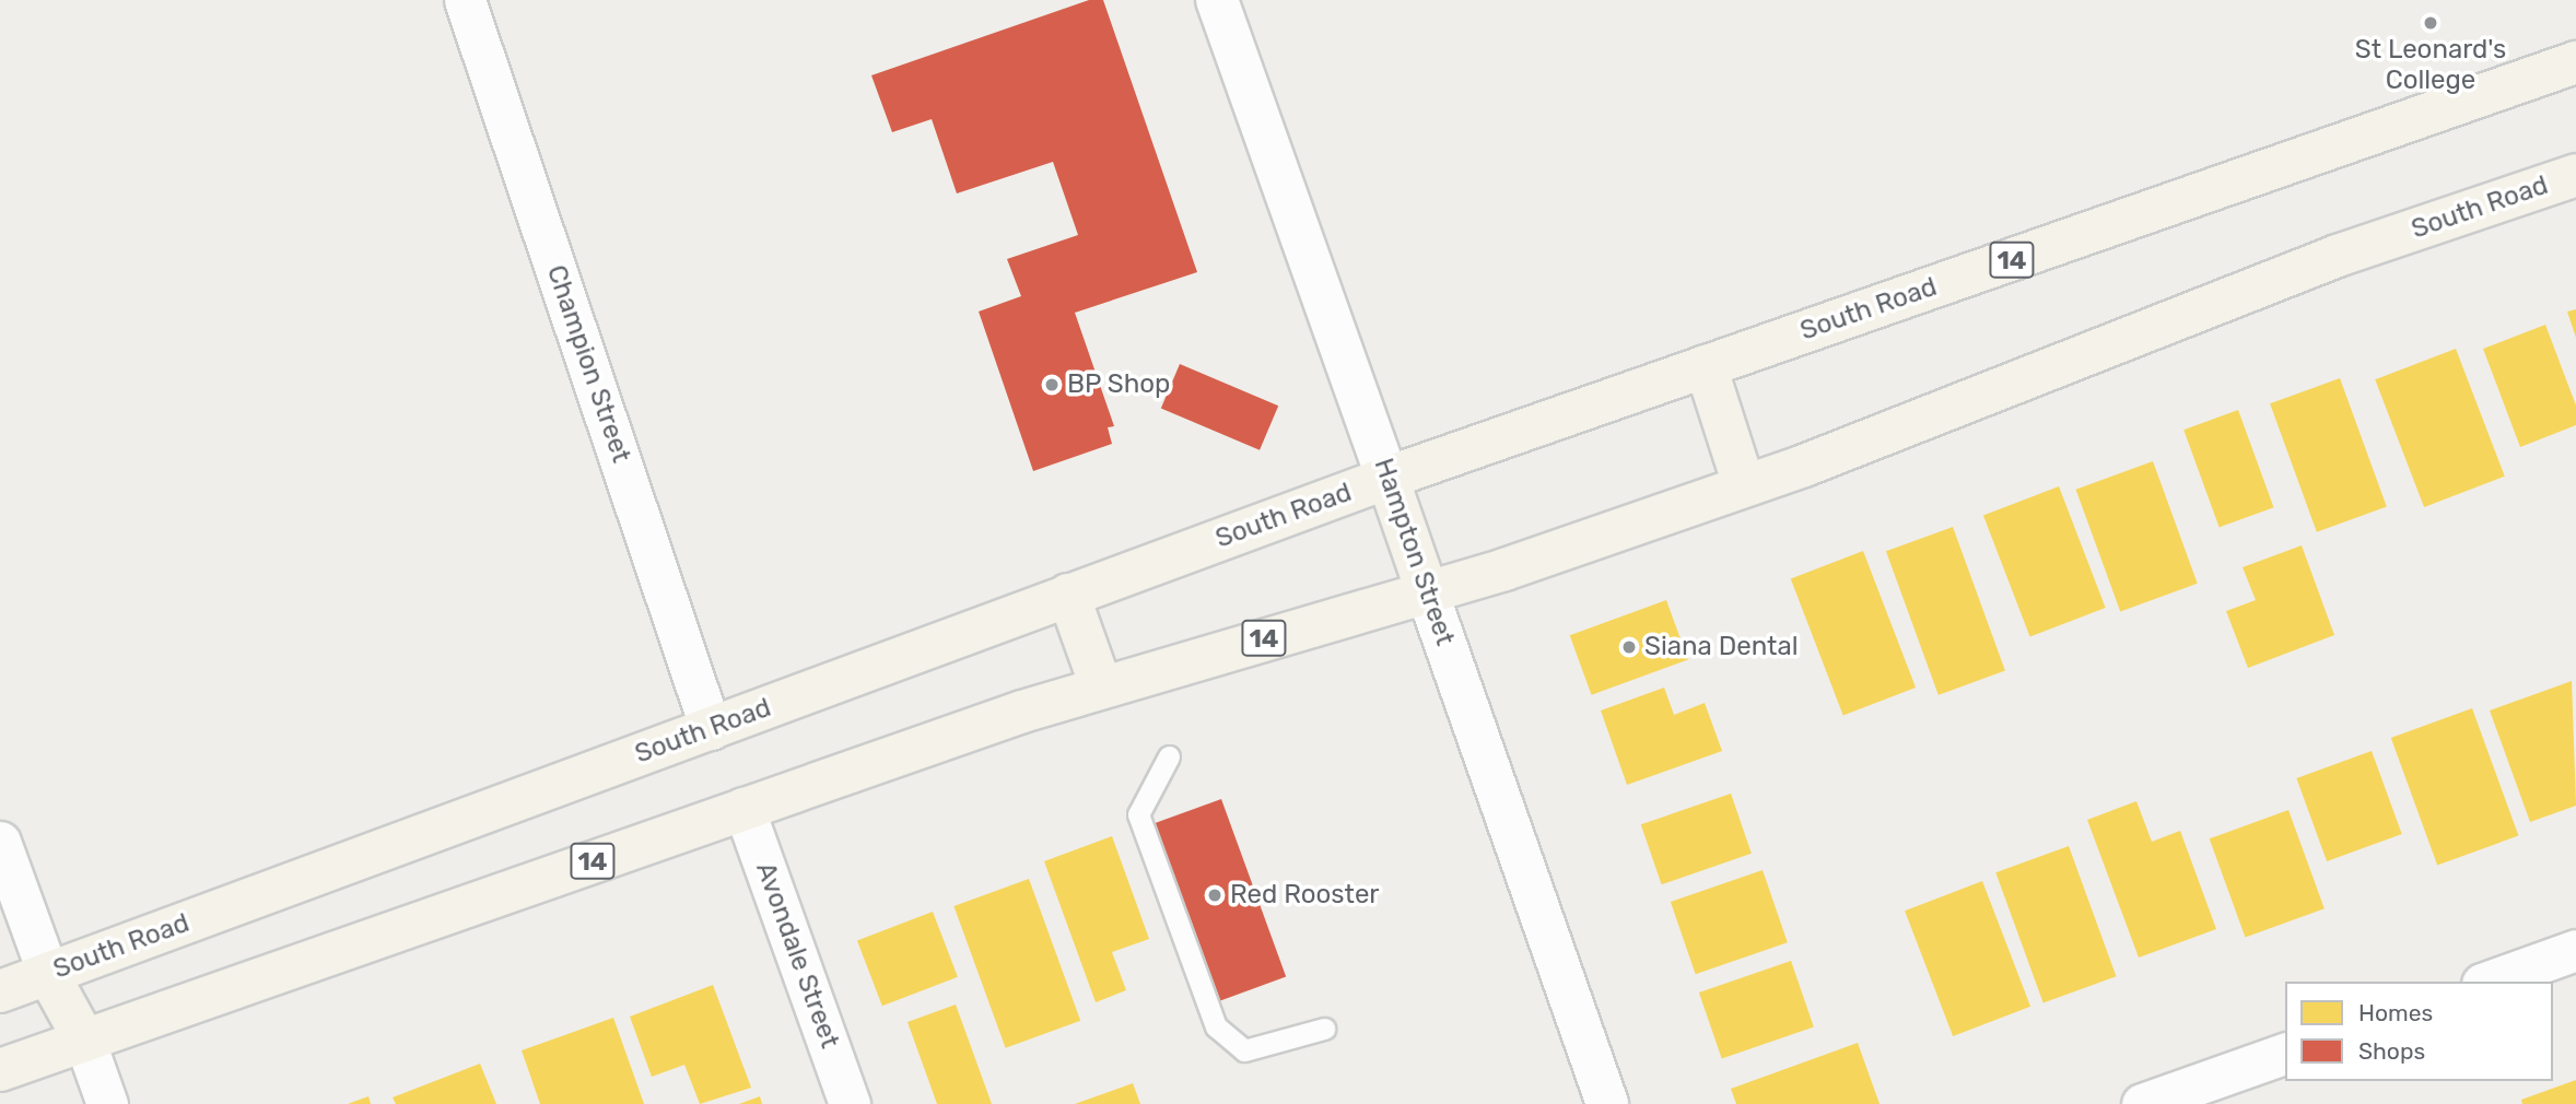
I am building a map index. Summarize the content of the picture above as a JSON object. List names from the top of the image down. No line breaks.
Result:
{"streets":{"main road":["South Road","14","Hampton Street"],"street":["Champion Street","Avondale Street"]},"crossings":[["South Road","Champion Street"],["South Road","Hampton Street"],["South Road","Avondale Street"]],"places":["St Leonard's College","BP Shop","Siana Dental","Red Rooster"],"legend":["Homes","Shops"]}
